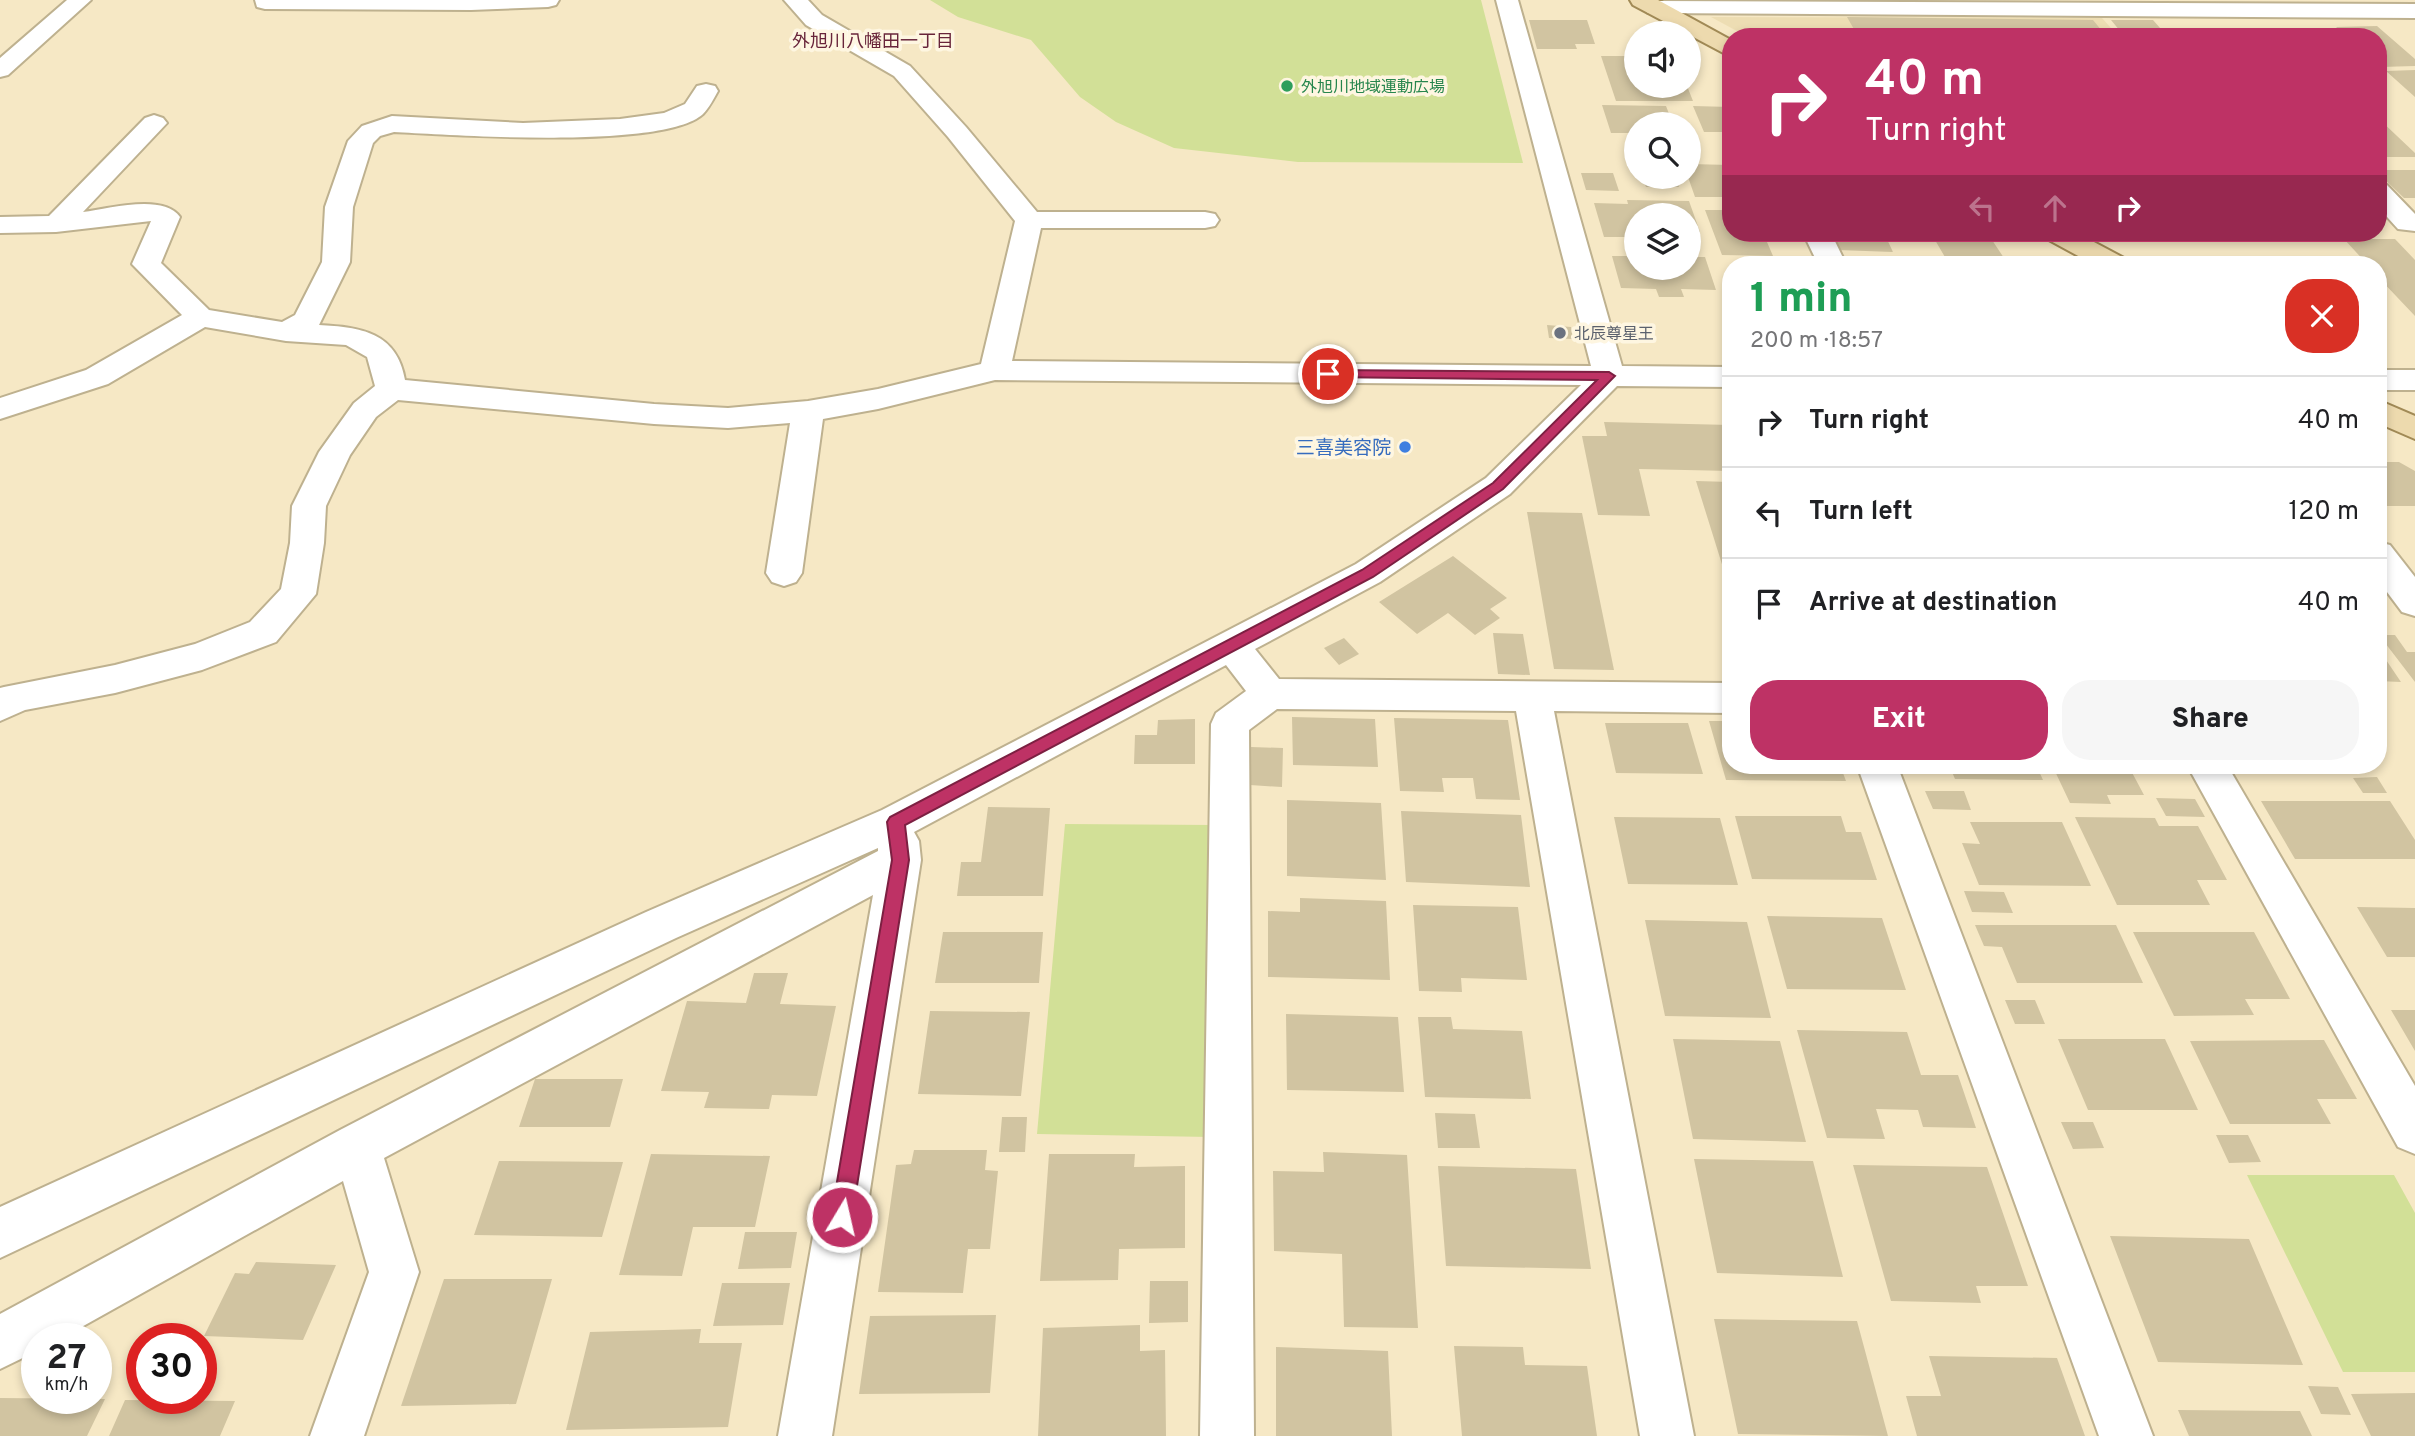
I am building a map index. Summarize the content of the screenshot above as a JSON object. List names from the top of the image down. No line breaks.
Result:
{"districts":["外旭川八幡田一丁目"],"places":["外旭川地域運動広場","北辰尊星王","三喜美容院"],"page":{"turn":["40 m","Turn right"],"heading":["1 min","200 m · 18:57"],"list":[{"name":"Turn right","value":"40 m"},{"name":"Turn left","value":"120 m"},{"name":"Arrive at destination","value":"40 m"}],"buttons":["Exit","Share"],"speed":"27 km/h","limit":"30"}}
